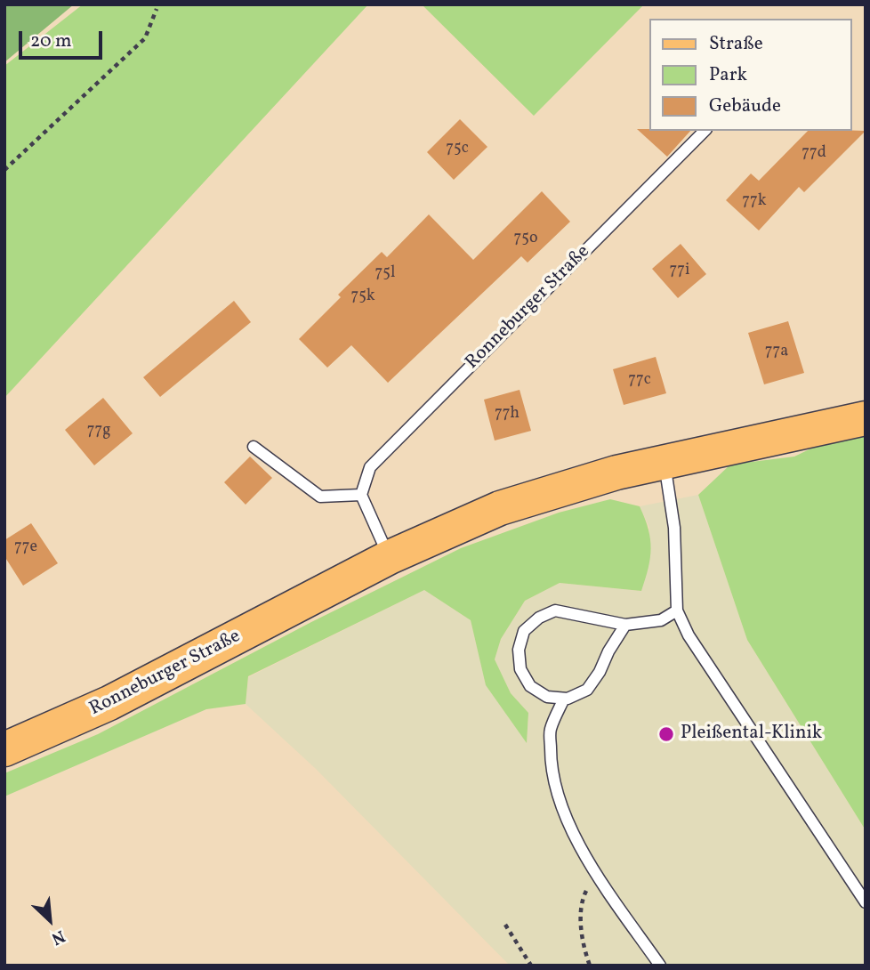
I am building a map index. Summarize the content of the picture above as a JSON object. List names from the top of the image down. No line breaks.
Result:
{"streets":{"main road":["Ronneburger Straße"]},"places":["Pleißental-Klinik"],"house_numbers":["75c","77d","77k","75o","77i","75l","75k","77a","77c","77h","77g","77e"],"legend":["Straße","Park","Gebäude"],"scale_bar":"20 m","north":"bottom right"}
